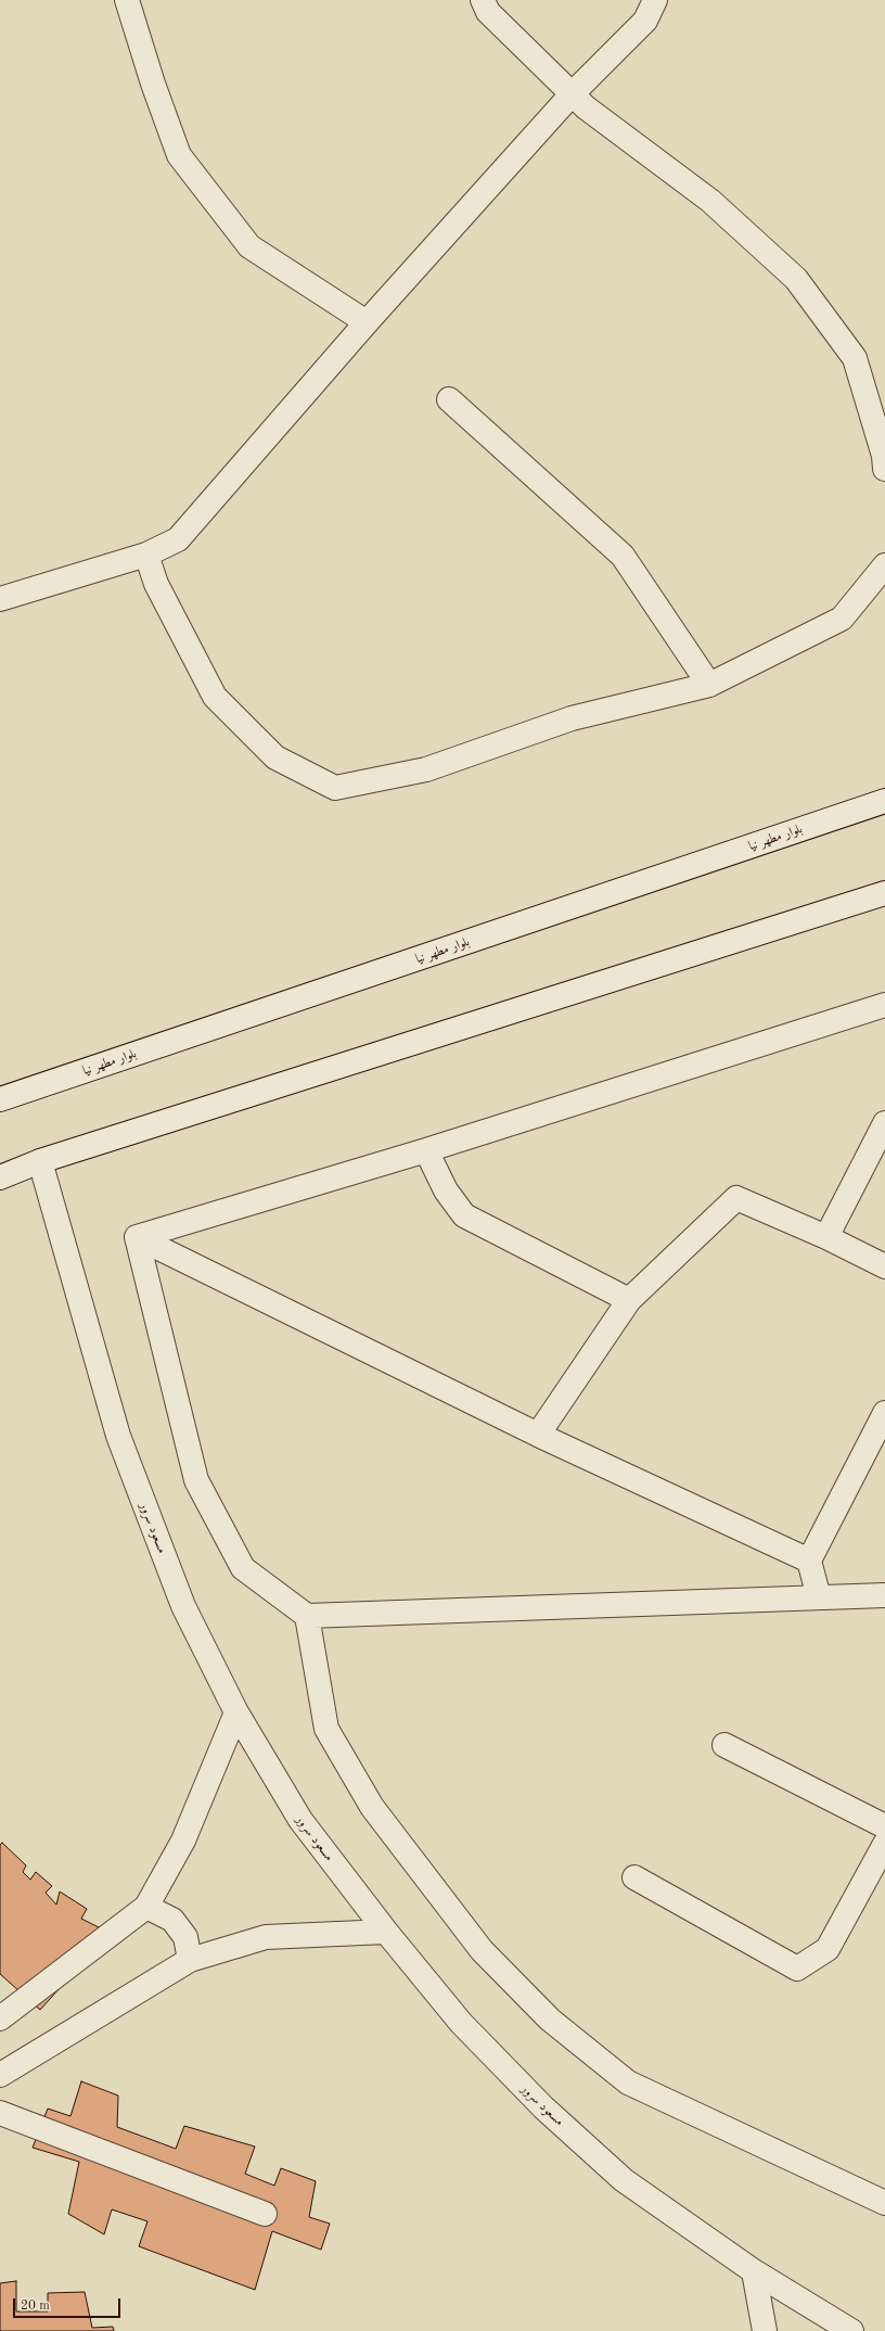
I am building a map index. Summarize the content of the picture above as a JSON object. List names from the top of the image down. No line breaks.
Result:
{"streets":{"street":["بلوار مطهر نیا","مسعود سرور"]},"scale_bar":"20 m"}
